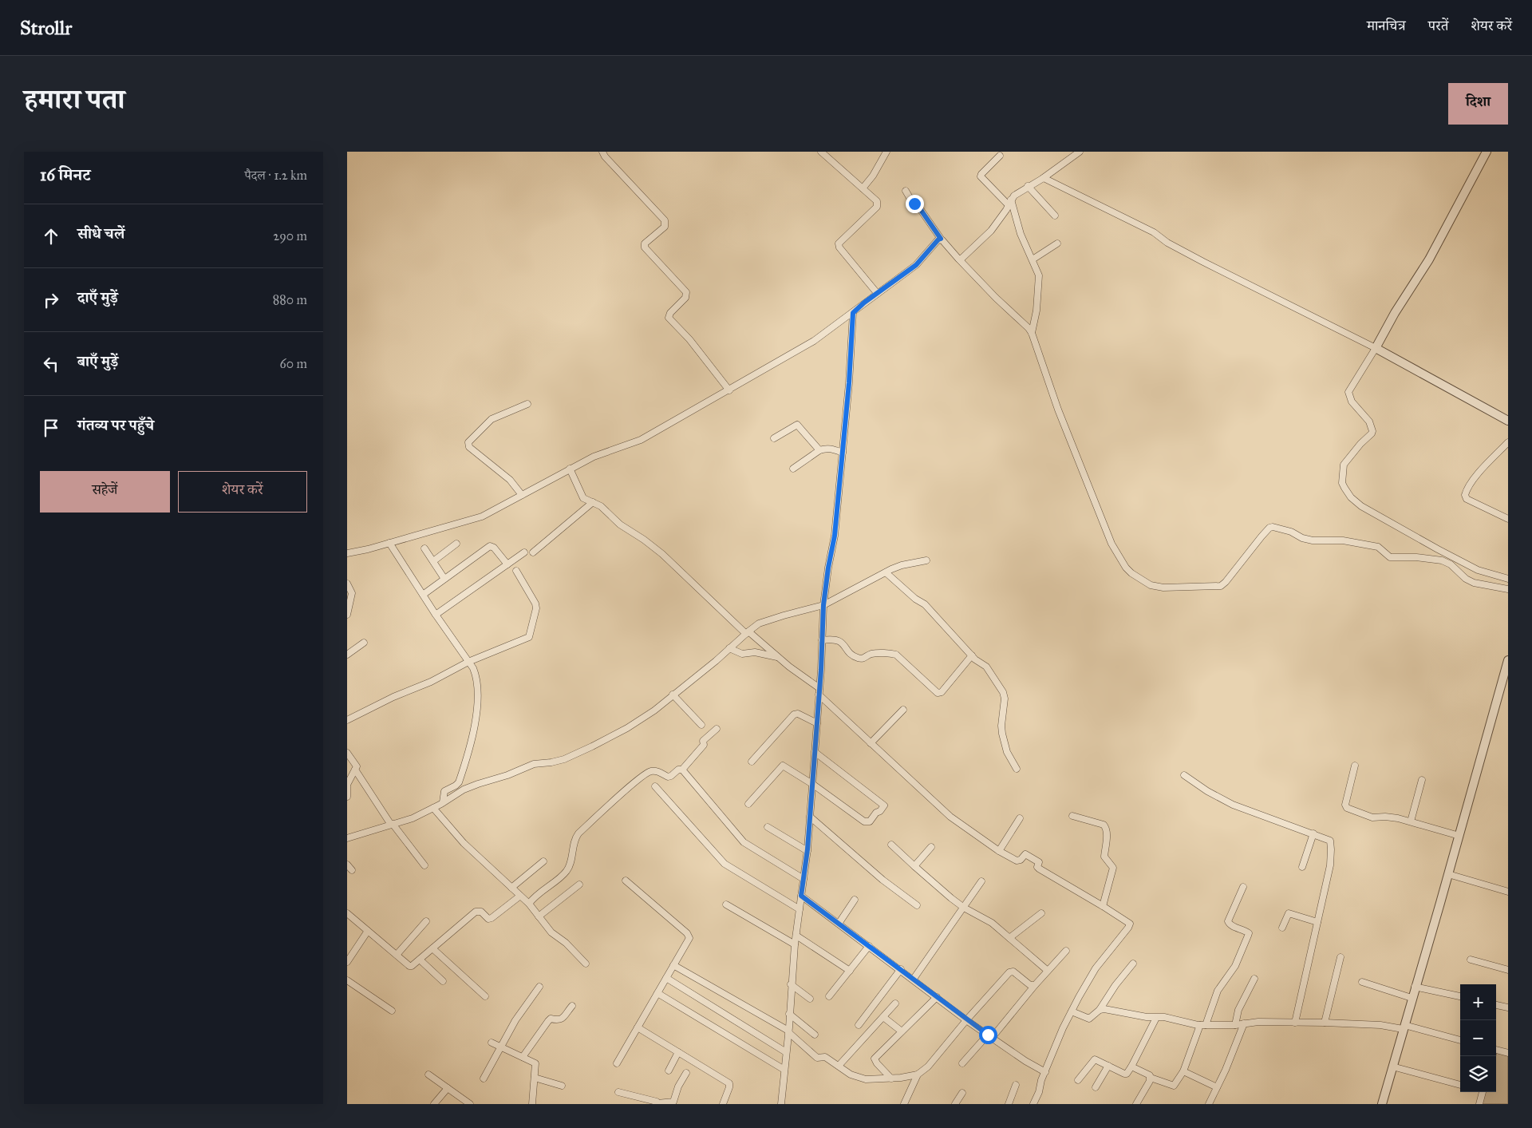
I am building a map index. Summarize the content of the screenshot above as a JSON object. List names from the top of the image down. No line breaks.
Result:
{"page":{"header":"Strollr","nav":["मानचित्र","परतें","शेयर करें"],"title":"हमारा पता","buttons":["दिशा",["सहेजें","शेयर करें"]],"heading":["16 मिनट","पैदल · 1.2 km"],"list":[["सीधे चलें","290 m"],["दाएँ मुड़ें","880 m"],["बाएँ मुड़ें","60 m"],"गंतव्य पर पहुँचे"],"map_buttons":["+","−"]}}
